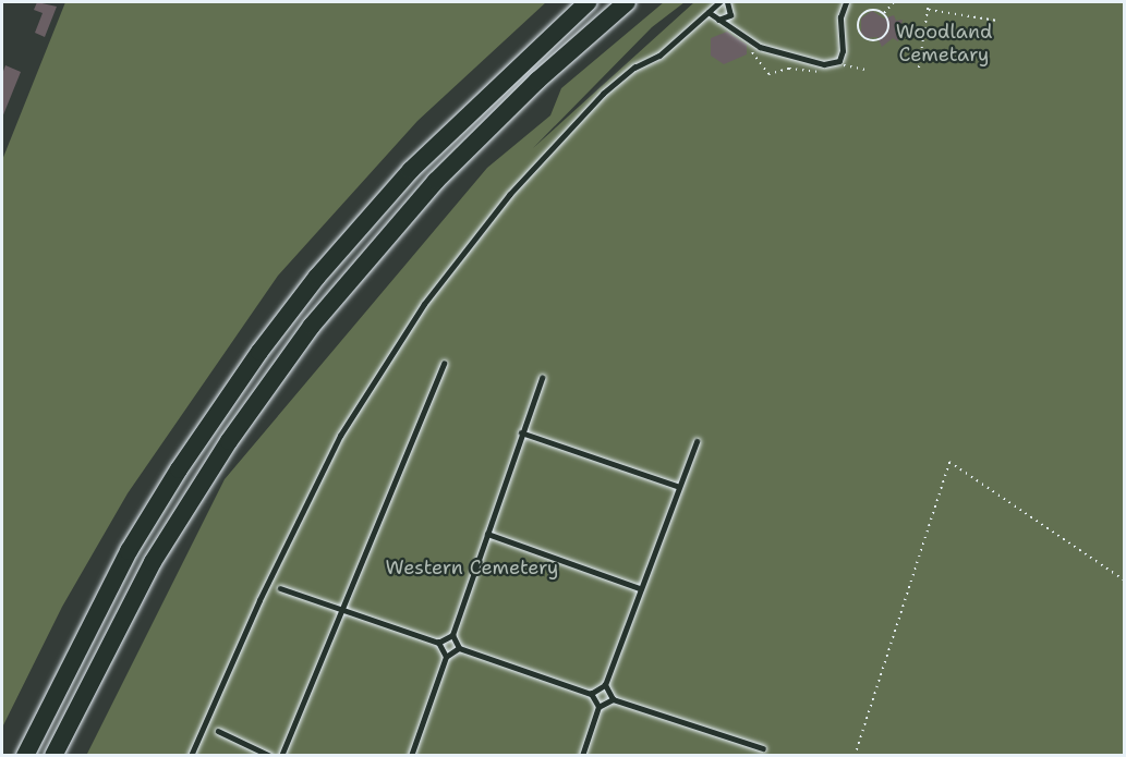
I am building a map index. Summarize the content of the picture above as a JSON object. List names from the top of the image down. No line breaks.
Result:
{"parks":["Woodland Cemetary","Western Cemetery"]}
